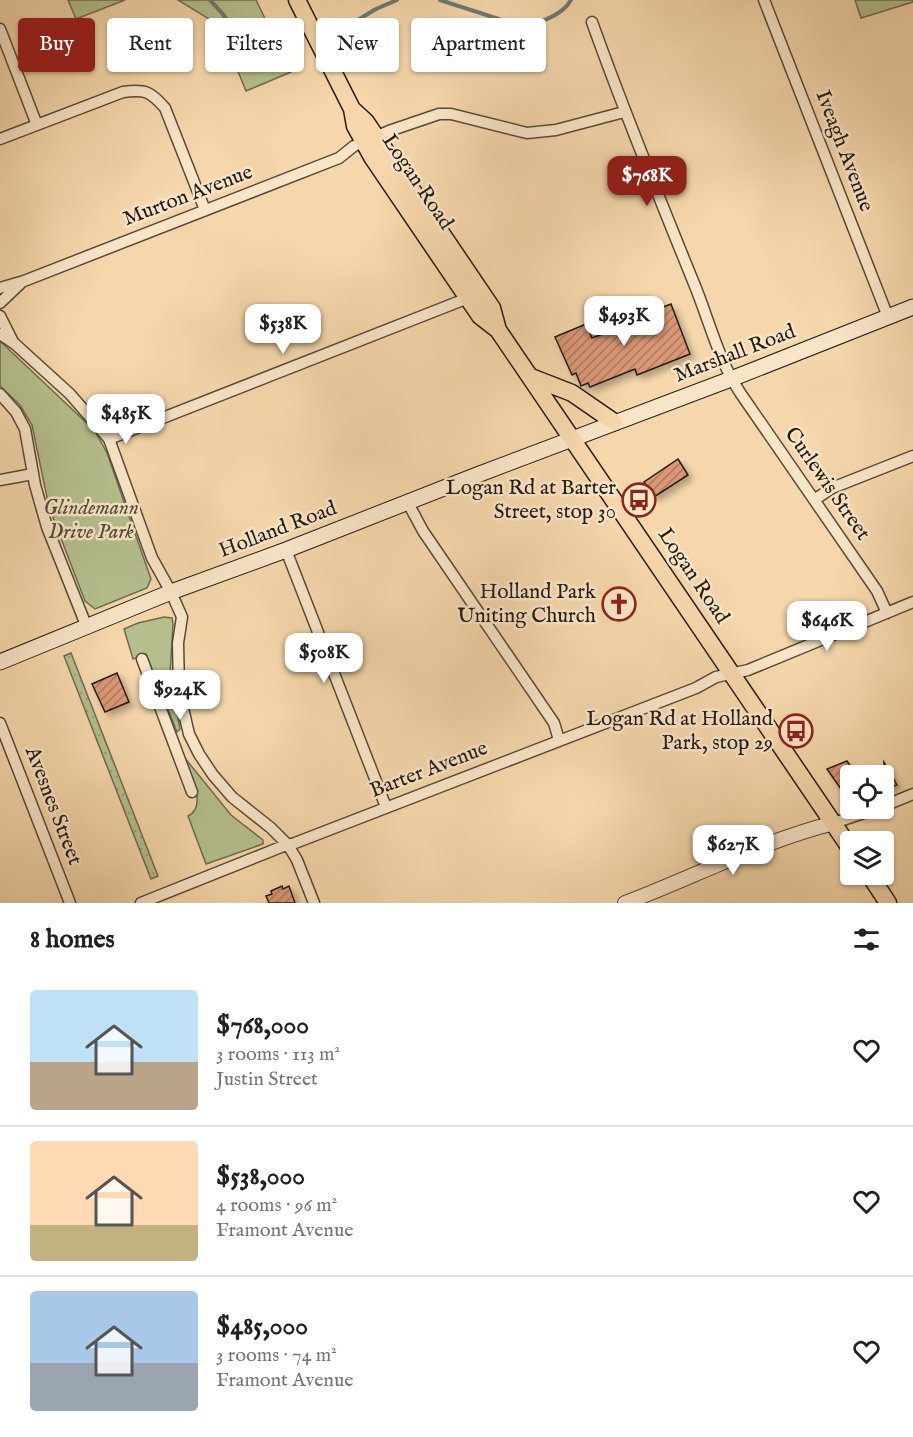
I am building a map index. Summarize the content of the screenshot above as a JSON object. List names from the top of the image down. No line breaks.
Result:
{"streets":{"main road":["Logan Road","Marshall Road","Holland Road"],"street":["Iveagh Avenue","Murton Avenue","Curlewis Street","Barter Avenue","Avesnes Street"]},"crossings":[["Iveagh Avenue","Marshall Road"],["Logan Road","Murton Avenue"],["Logan Road","Marshall Road"],["Logan Road","Holland Road"],["Logan Road","Barter Avenue"],["Murton Avenue","Curlewis Street"],["Marshall Road","Curlewis Street"],["Marshall Road","Holland Road"],["Curlewis Street","Barter Avenue"]],"parks":["Glindemann Drive Park"],"places":{"bus stop":["Logan Rd at Barter Street, stop 30","Logan Rd at Holland Park, stop 29"],"church":["Holland Park Uniting Church"]},"page":{"chip":["Buy","Rent","Filters","New","Apartment"],"price":["$768K","$493K","$538K","$485K","$646K","$508K","$924K","$627K"],"heading":"8 homes","list":[{"name":"$768,000","note":"3 rooms · 113 m² · Justin Street"},{"name":"$538,000","note":"4 rooms · 96 m² · Framont Avenue"},{"name":"$485,000","note":"3 rooms · 74 m² · Framont Avenue"}]}}
